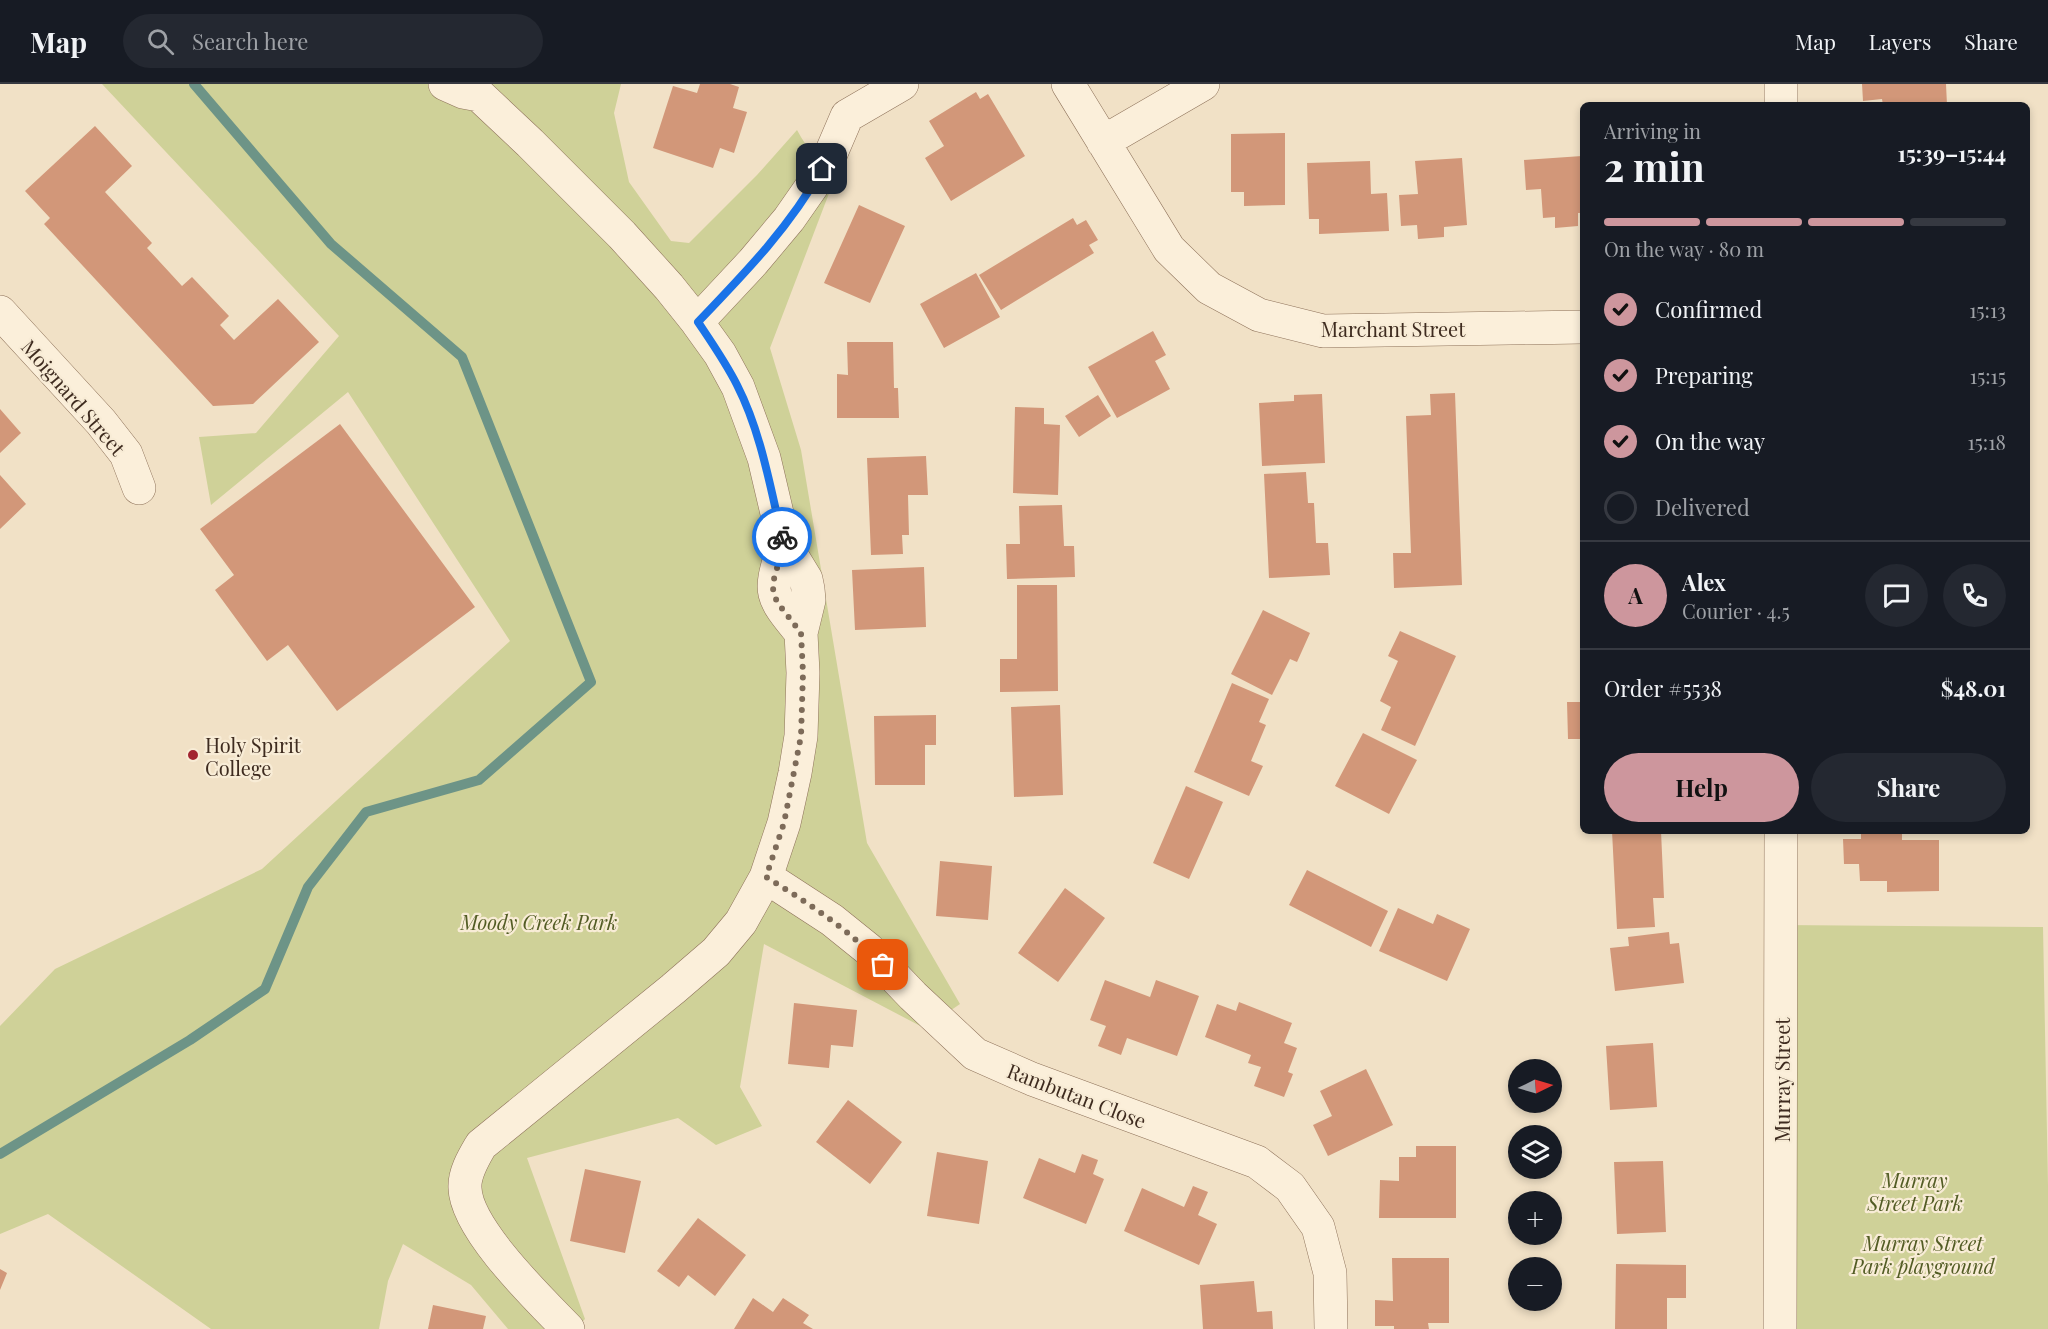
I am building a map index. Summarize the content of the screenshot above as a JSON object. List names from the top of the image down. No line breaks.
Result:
{"streets":{"street":["Marchant Street","Moignard Street","Murray Street","Rambutan Close"]},"parks":["Moody Creek Park","Murray Street Park","Murray Street Park playground"],"places":["Holy Spirit College"],"north":"right","page":{"header":"Map","search":"Search here","nav":["Map","Layers","Share"],"heading":["2 min","Arriving in","15:39–15:44"],"panel":["Alex","Courier · 4.5","Order #5538","$48.01"],"bar":"On the way · 80 m","list":[["Confirmed","15:13"],["Preparing","15:15"],["On the way","15:18"],"Delivered"],"round":"A","buttons":["Help","Share"],"map_buttons":["+","−"]}}
